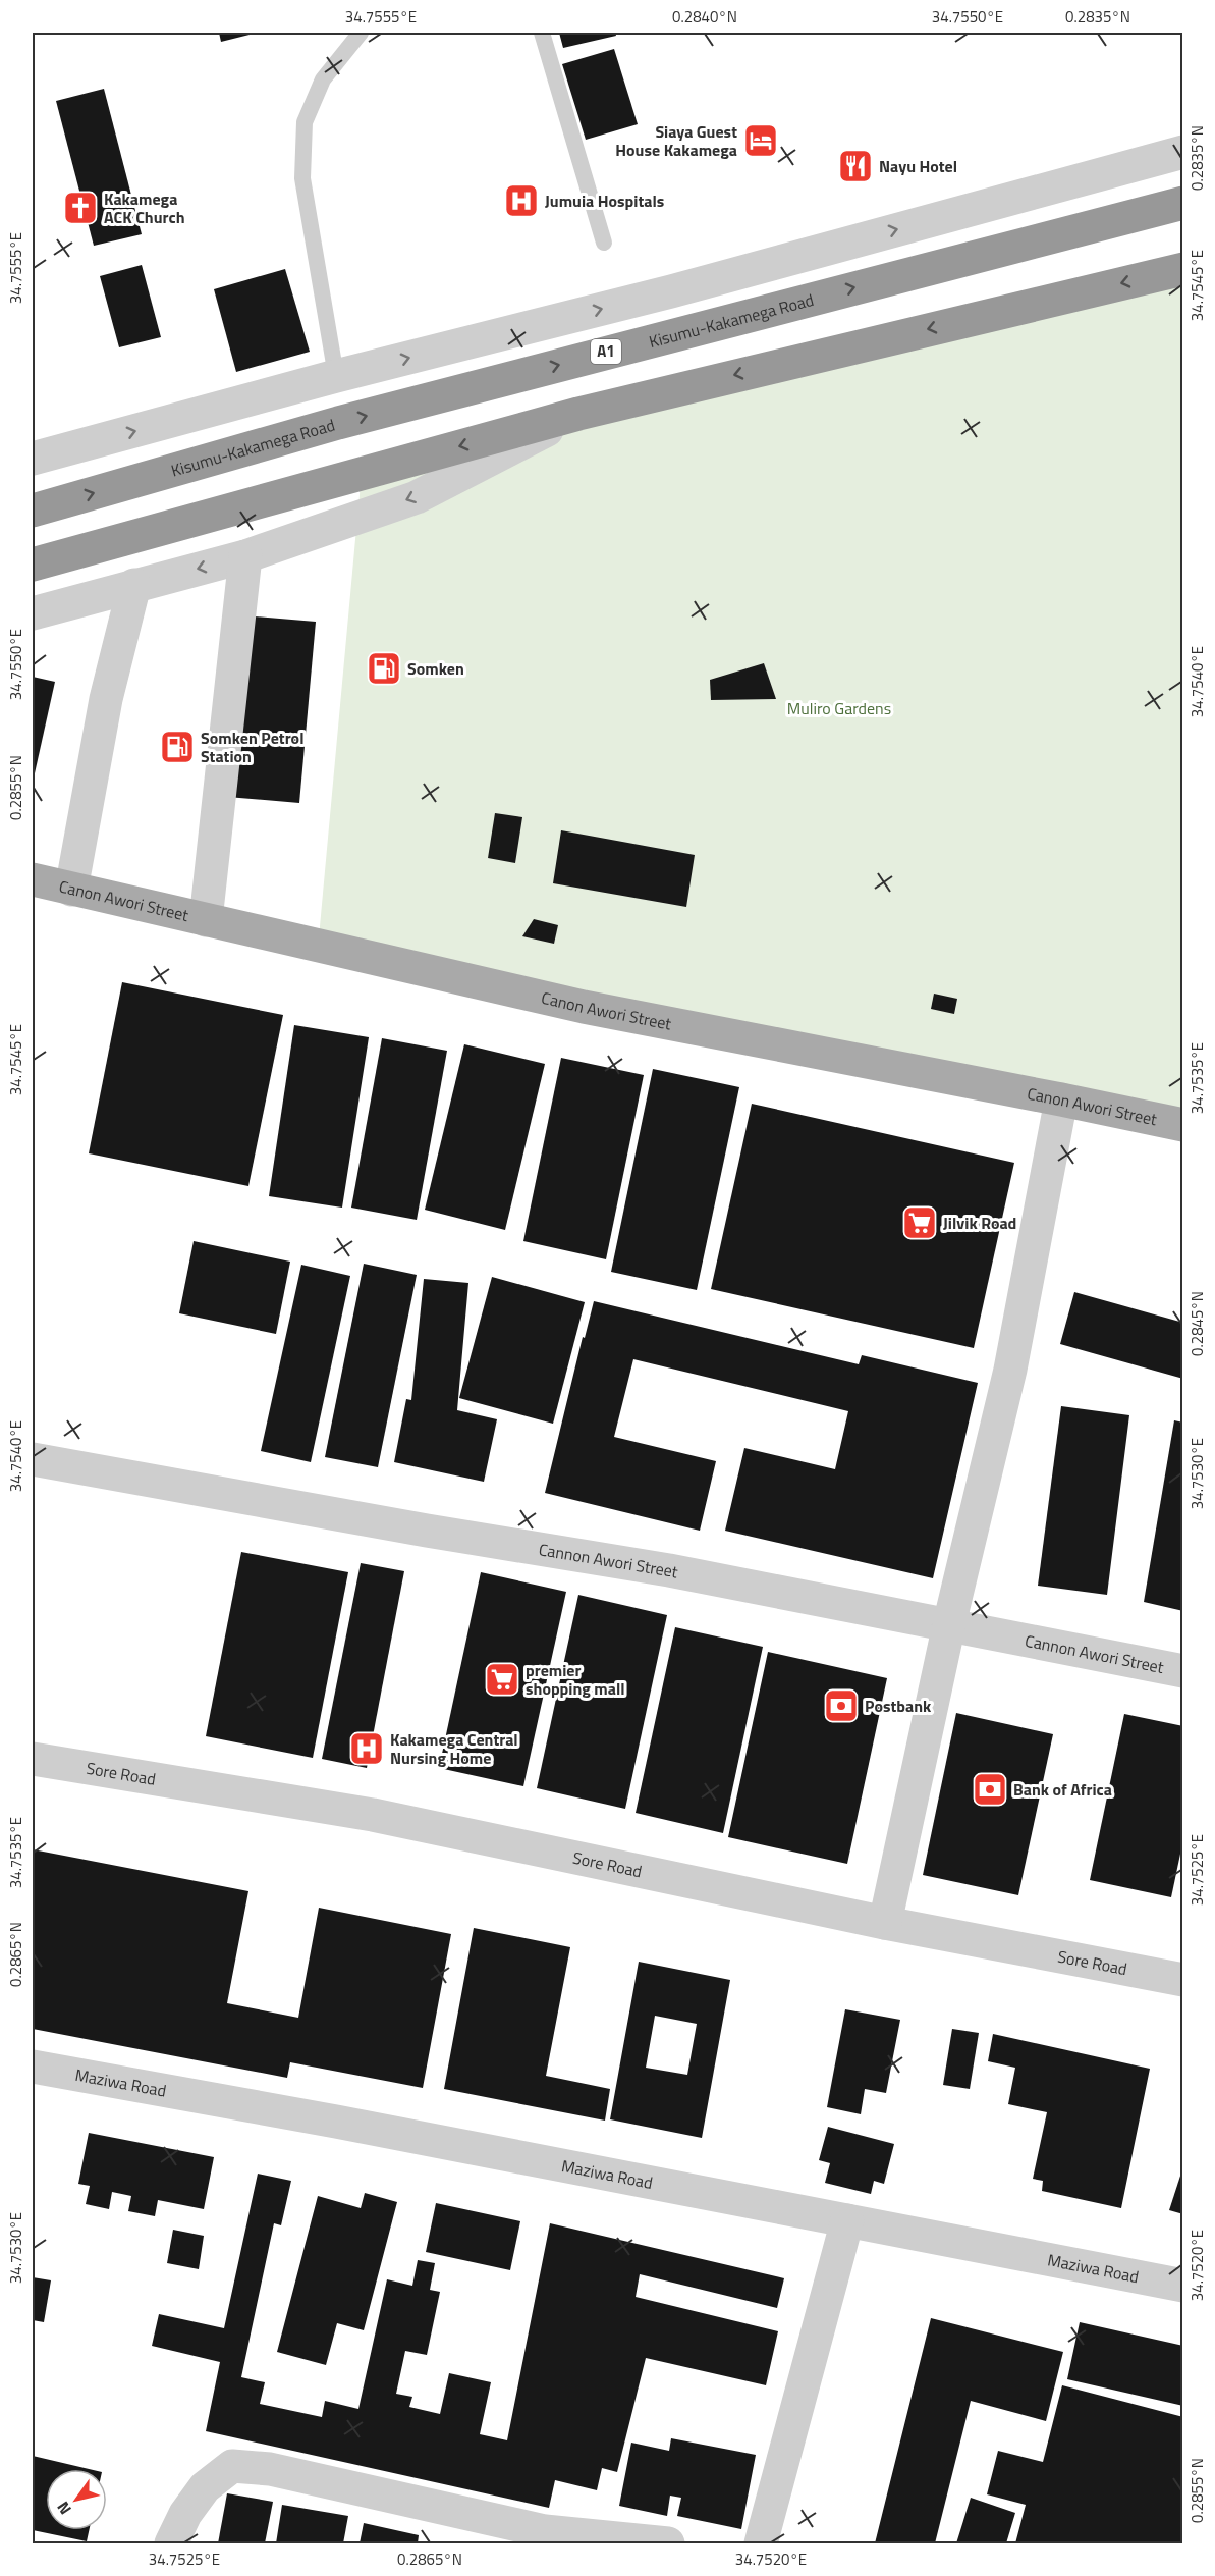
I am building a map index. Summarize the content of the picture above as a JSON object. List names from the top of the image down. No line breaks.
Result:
{"streets":{"highway":["Kisumu-Kakamega Road","A1"],"main road":["Canon Awori Street"],"street":["Cannon Awori Street","Sore Road","Maziwa Road"]},"parks":["Muliro Gardens"],"places":{"hotel":["Siaya Guest House Kakamega"],"restaurant":["Nayu Hotel"],"hospital":["Jumuia Hospitals","Kakamega Central Nursing Home"],"church":["Kakamega ACK Church"],"fuel station":["Somken","Somken Petrol Station"],"supermarket":["Jilvik Road","premier shopping mall"],"bank":["Postbank","Bank of Africa"]},"north":"bottom left","coordinates":["34.7555°E","0.2840°N","34.7550°E","0.2835°N","34.7545°E","34.7540°E","0.2855°N","34.7535°E","0.2845°N","34.7530°E","34.7525°E","0.2865°N","34.7520°E"]}
